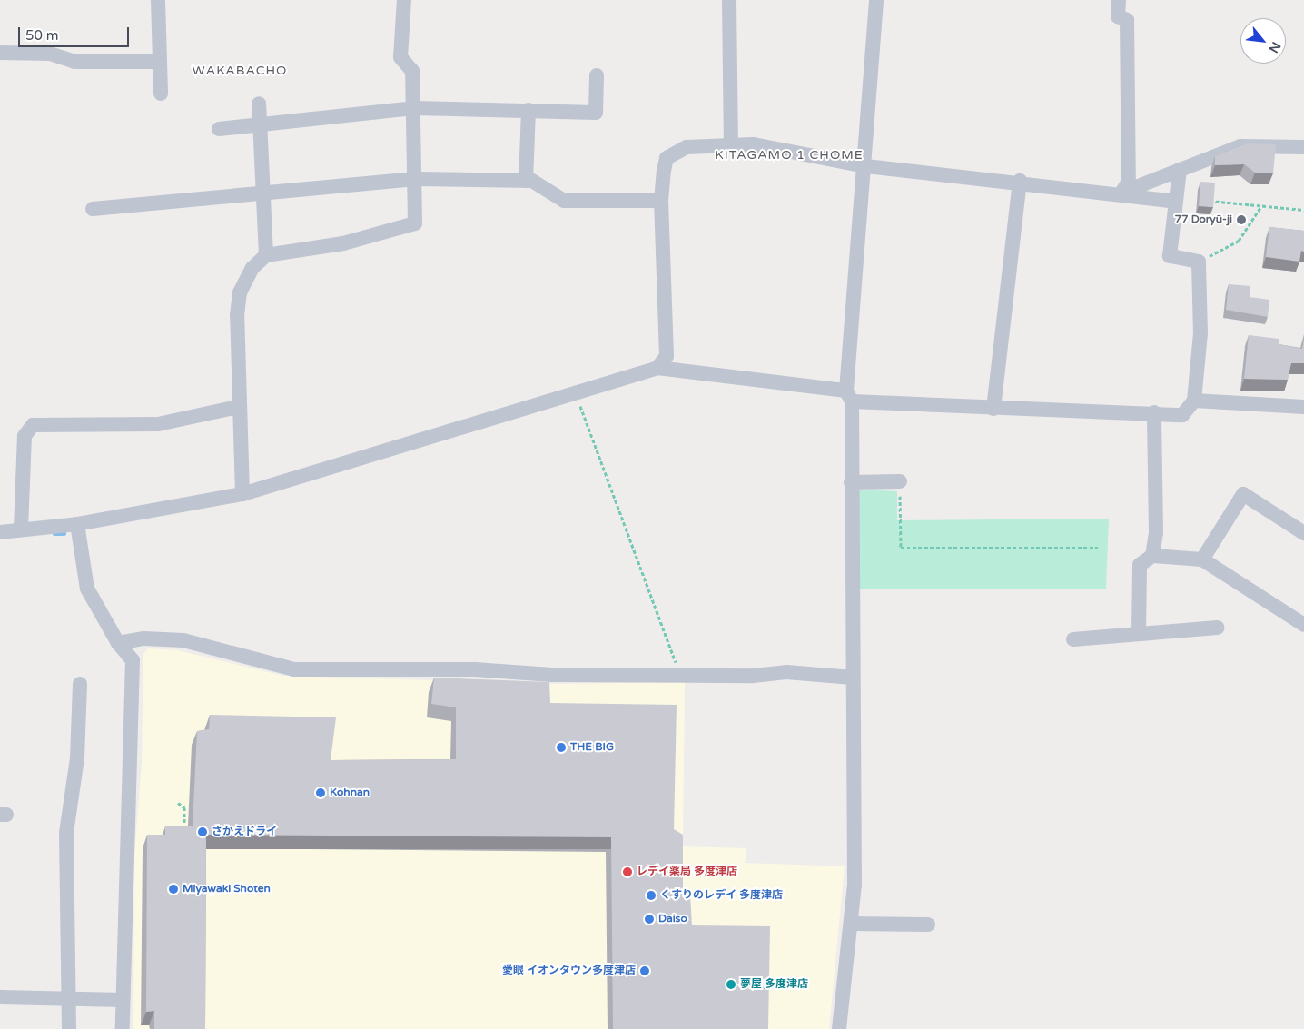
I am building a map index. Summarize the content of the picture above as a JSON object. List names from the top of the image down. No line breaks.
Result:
{"districts":["WAKABACHO","KITAGAMO 1 CHOME"],"places":["77 Doryū-ji","THE BIG","Kohnan","さかえドライ","レデイ薬局 多度津店","Miyawaki Shoten","くすりのレデイ 多度津店","Daiso","愛眼 イオンタウン多度津店","夢屋 多度津店"],"scale_bar":"50 m","north":"bottom right"}
